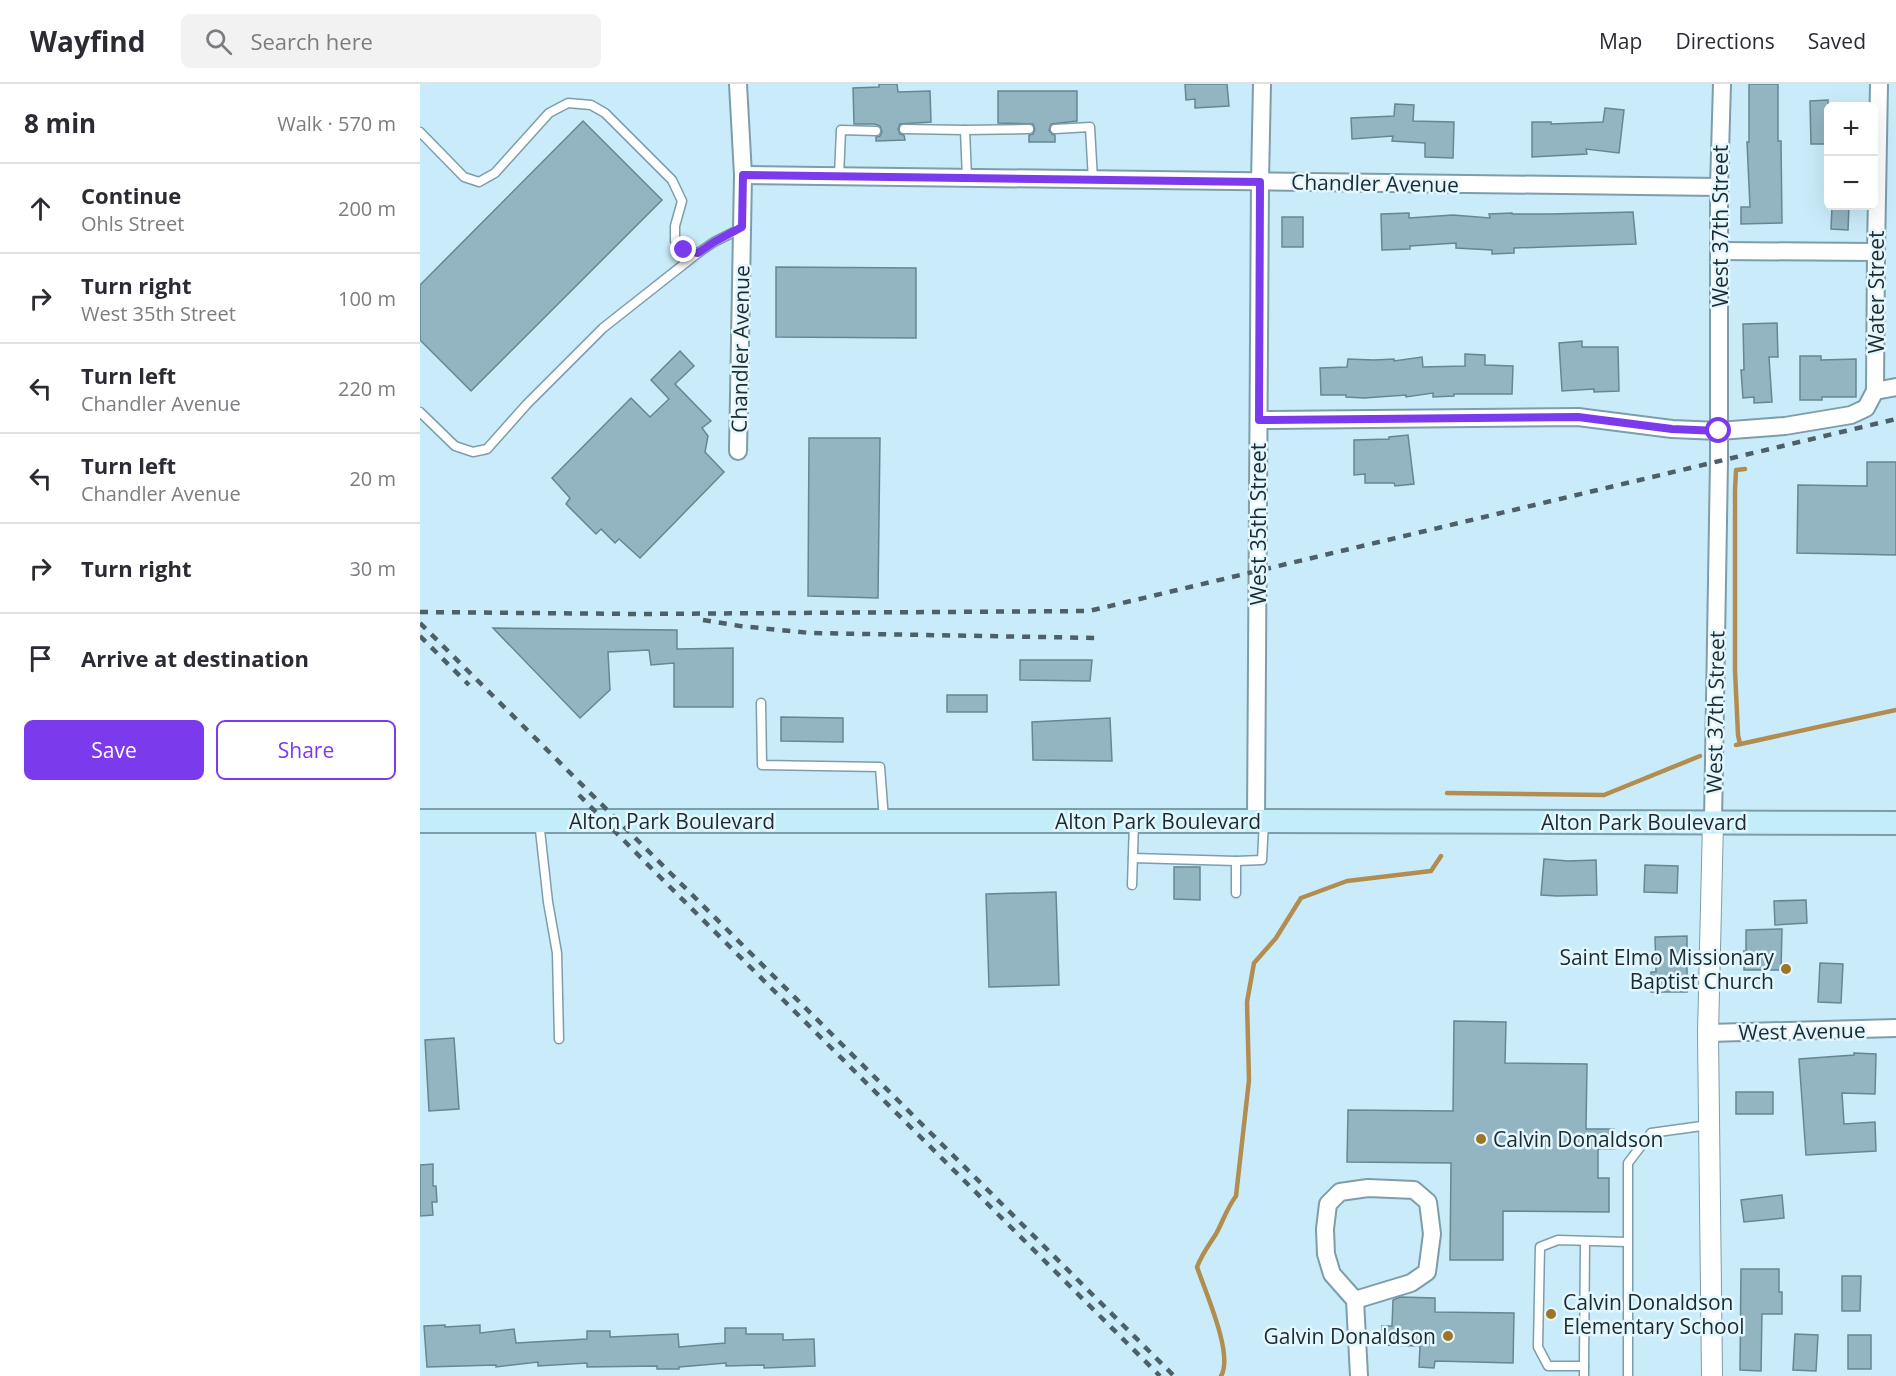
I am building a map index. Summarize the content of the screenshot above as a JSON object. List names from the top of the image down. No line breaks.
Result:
{"streets":{"main road":["Alton Park Boulevard"],"street":["Chandler Avenue","West 37th Street","Water Street","West 35th Street","West Avenue"]},"crossings":[["Chandler Avenue","West 37th Street"],["Chandler Avenue","West 35th Street"],["West 37th Street","Water Street"],["West 37th Street","Alton Park Boulevard"],["West 37th Street","West Avenue"],["West 35th Street","Alton Park Boulevard"]],"places":["Saint Elmo Missionary Baptist Church","Calvin Donaldson","Calvin Donaldson Elementary School","Galvin Donaldson"],"page":{"header":"Wayfind","search":"Search here","nav":["Map","Directions","Saved"],"heading":["8 min","Walk · 570 m"],"map_buttons":["+","−"],"list":[["Continue","Ohls Street","200 m"],["Turn right","West 35th Street","100 m"],["Turn left","Chandler Avenue","220 m"],["Turn left","Chandler Avenue","20 m"],["Turn right","30 m"],"Arrive at destination"],"buttons":["Save","Share"]}}
